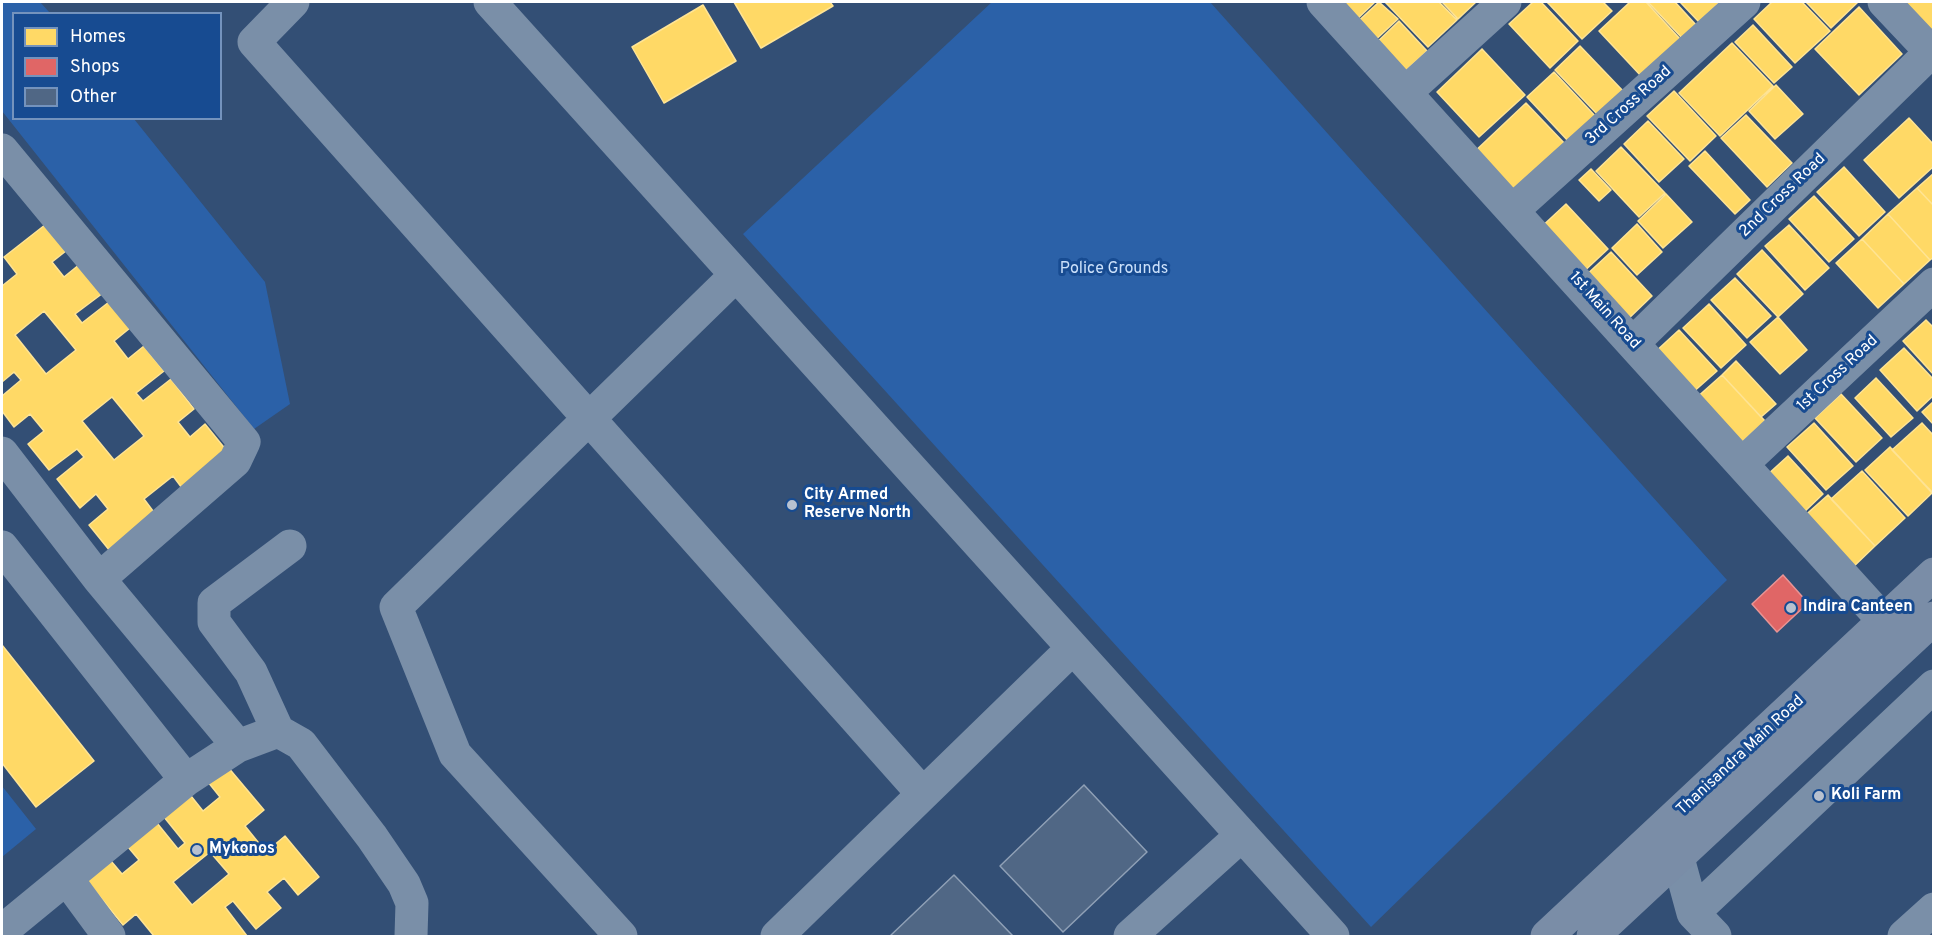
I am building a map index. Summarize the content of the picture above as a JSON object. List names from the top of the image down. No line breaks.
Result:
{"streets":{"main road":["Thanisandra Main Road"],"street":["3rd Cross Road","2nd Cross Road","1st Main Road","1st Cross Road"]},"crossings":[["3rd Cross Road","1st Main Road"],["2nd Cross Road","1st Main Road"],["1st Main Road","1st Cross Road"],["1st Main Road","Thanisandra Main Road"]],"parks":["Police Grounds"],"places":["City Armed Reserve North","Indira Canteen","Koli Farm","Mykonos"],"legend":["Homes","Shops","Other"]}
